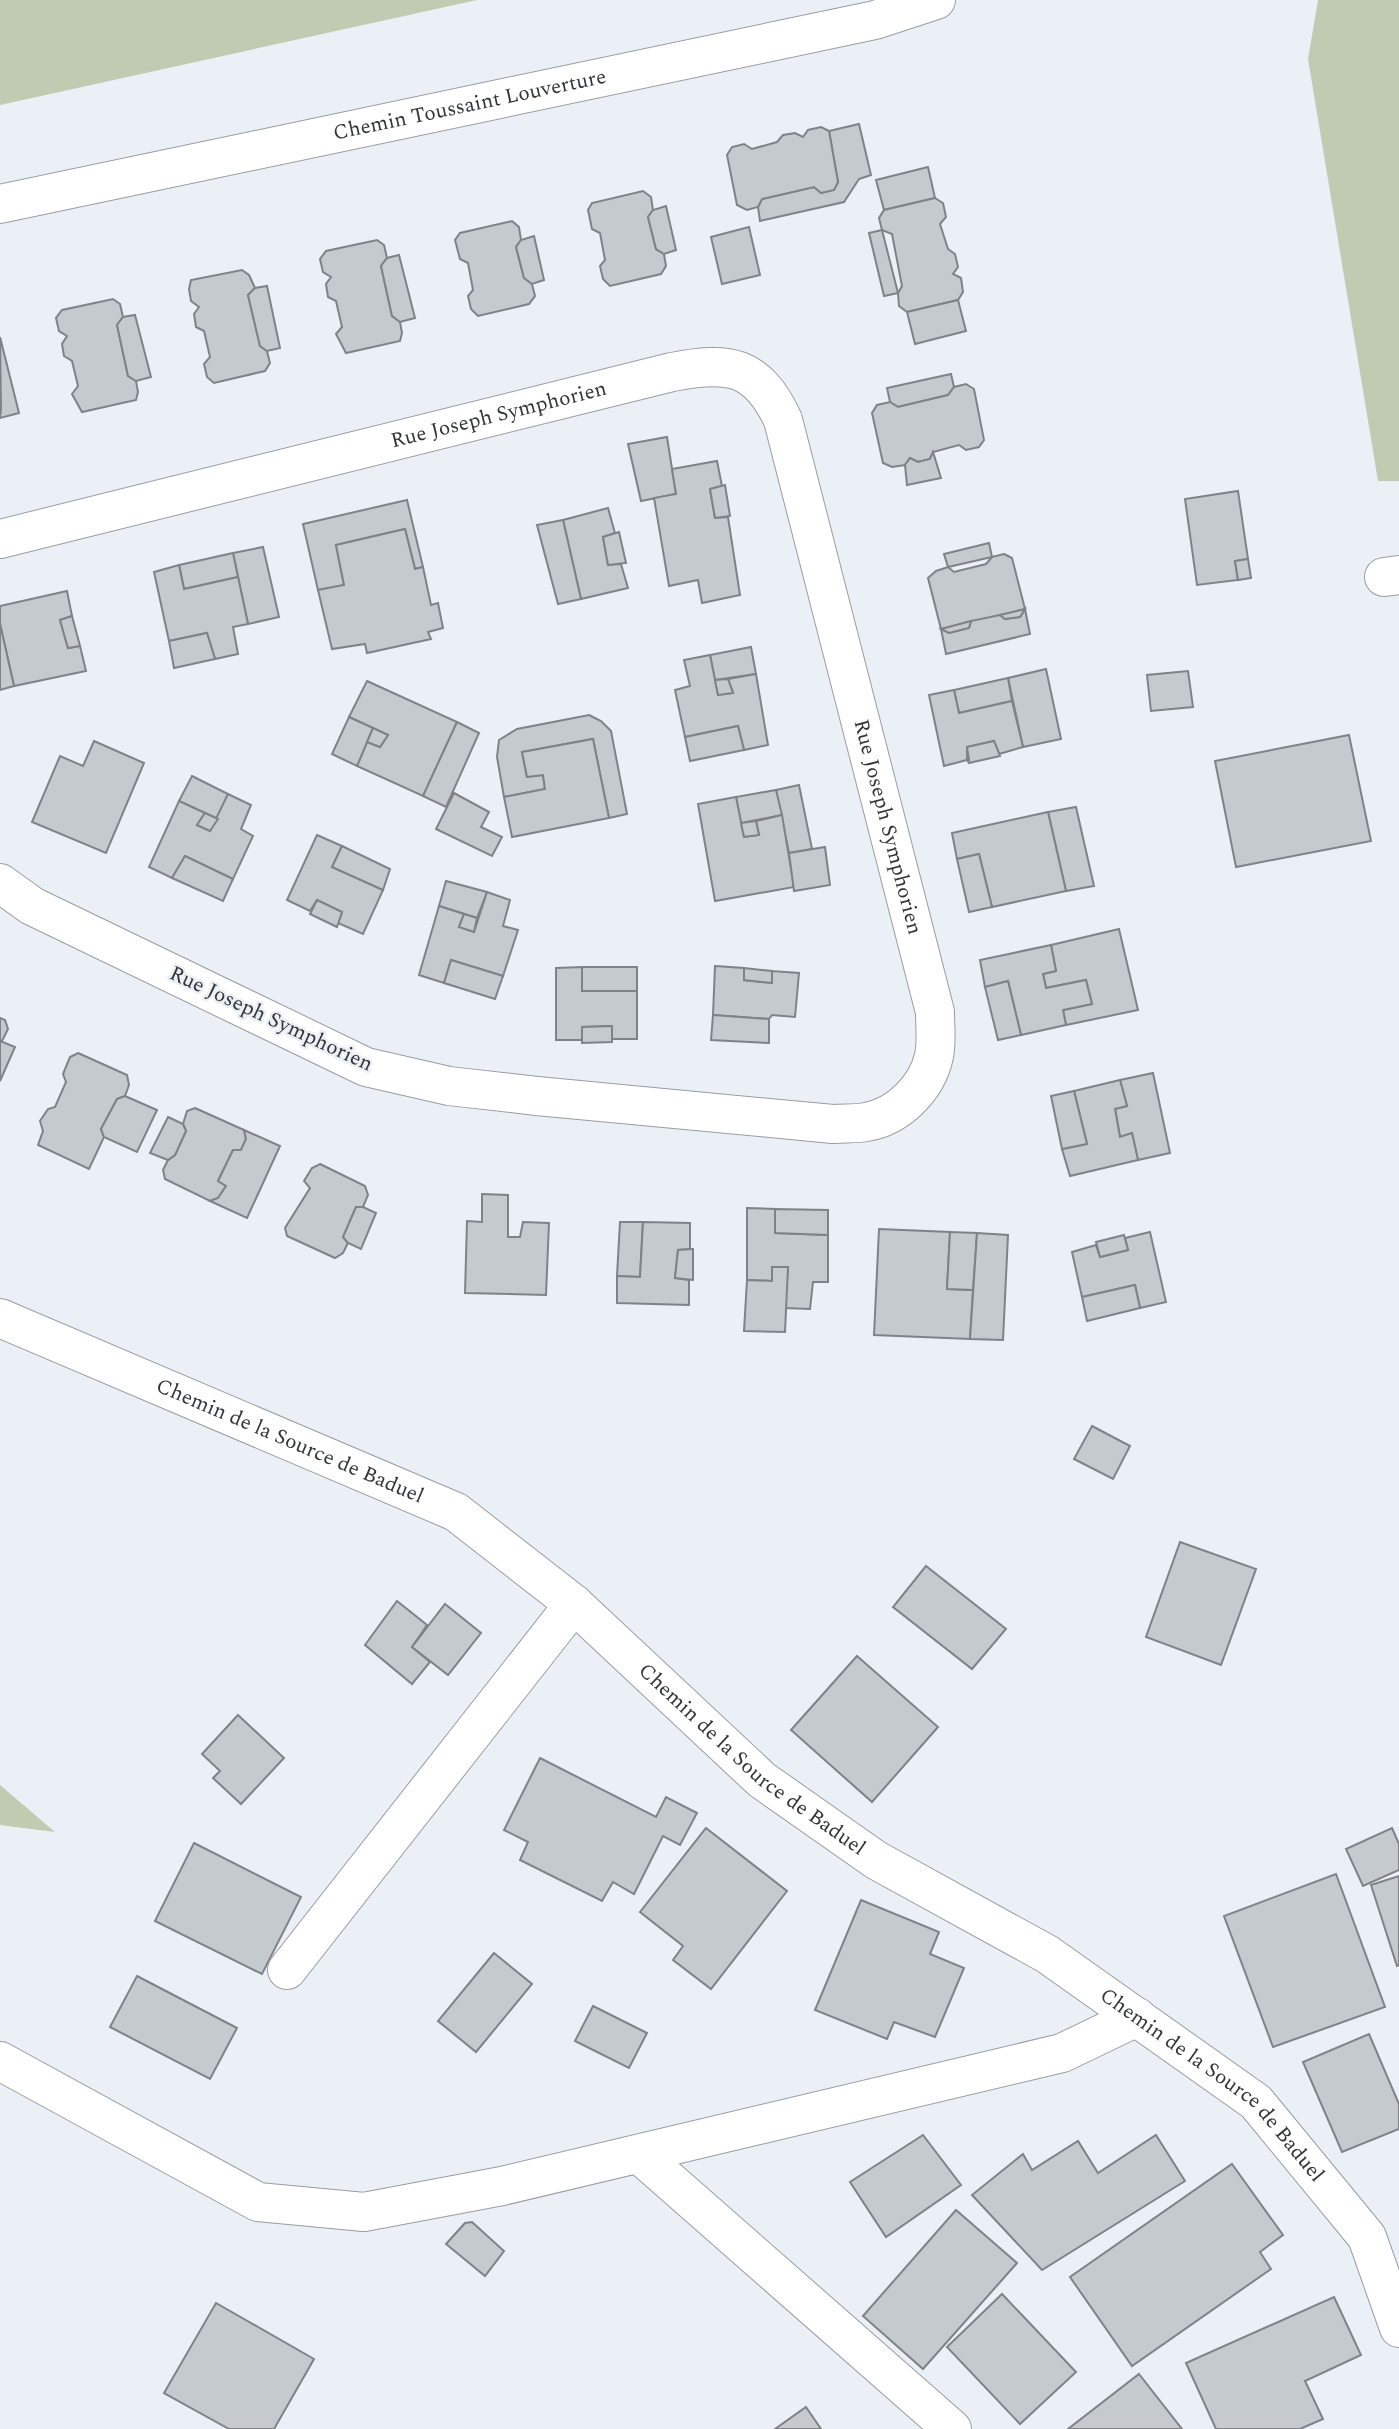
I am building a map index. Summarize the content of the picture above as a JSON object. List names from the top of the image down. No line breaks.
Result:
{"streets":{"street":["Chemin Toussaint Louverture","Rue Joseph Symphorien","Chemin de la Source de Baduel"]}}
